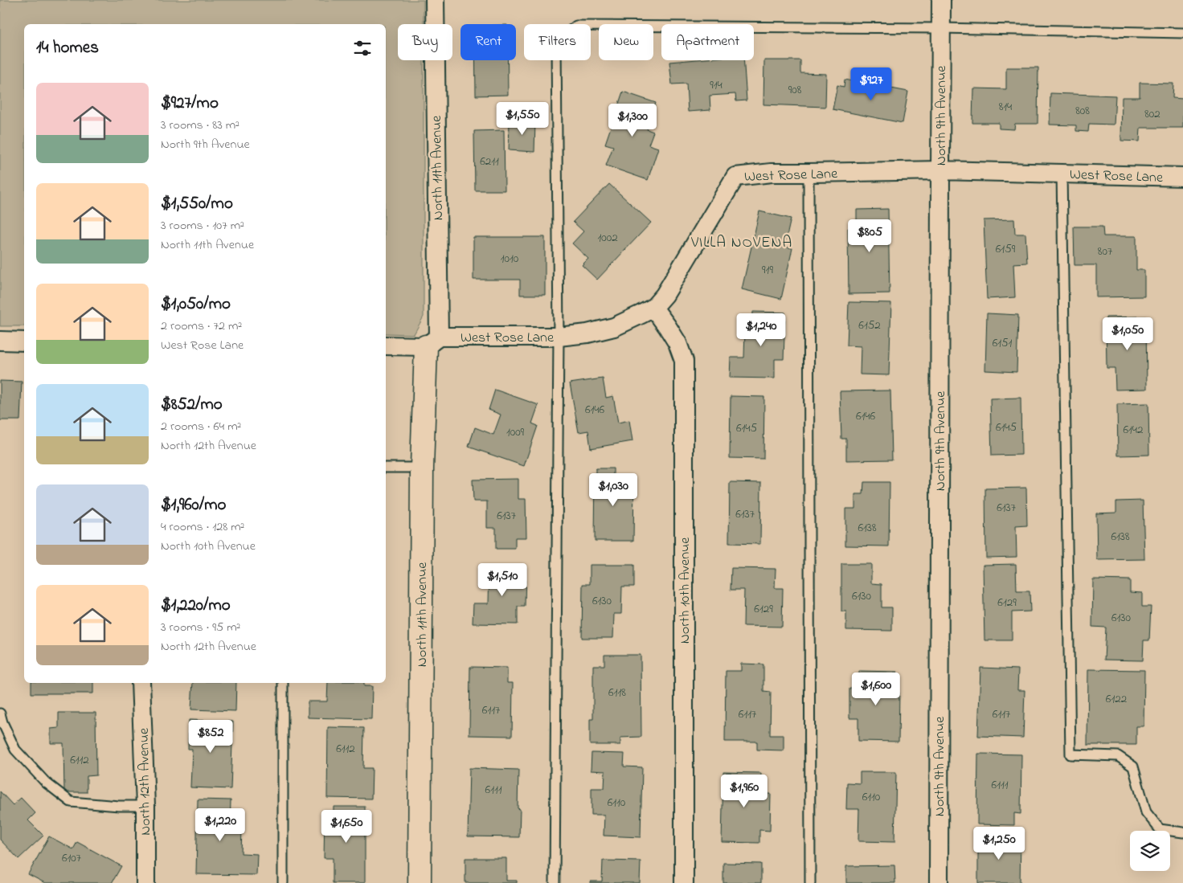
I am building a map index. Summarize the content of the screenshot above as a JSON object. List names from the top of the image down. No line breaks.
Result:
{"streets":{"street":["North 9th Avenue","North 11th Avenue","West Rose Lane","North 10th Avenue","North 12th Avenue"]},"crossings":[["North 9th Avenue","West Rose Lane"],["North 11th Avenue","West Rose Lane"],["West Rose Lane","North 10th Avenue"]],"districts":["VILLA NOVENA"],"house_numbers":["914","908","814","808","802","6211","1002","6159","807","1010","919","6152","6151","6146","6146","6145","6145","6142","1009","6137","6137","6137","6138","6138","6130","6130","6129","6129","6130","6118","6122","6117","6117","6117","6112","6112","6111","6111","6110","6110","6107"],"page":{"chip":["Buy","Rent","Filters","New","Apartment"],"heading":"14 homes","price":["$927","$1,550","$1,300","$805","$1,240","$1,050","$1,030","$1,510","$1,600","$852","$1,960","$1,220","$1,650","$1,250"],"list":[{"name":"$927/mo","note":"3 rooms · 83 m² · North 9th Avenue"},{"name":"$1,550/mo","note":"3 rooms · 107 m² · North 11th Avenue"},{"name":"$1,050/mo","note":"2 rooms · 72 m² · West Rose Lane"},{"name":"$852/mo","note":"2 rooms · 64 m² · North 12th Avenue"},{"name":"$1,960/mo","note":"4 rooms · 128 m² · North 10th Avenue"},{"name":"$1,220/mo","note":"3 rooms · 95 m² · North 12th Avenue"}]}}
